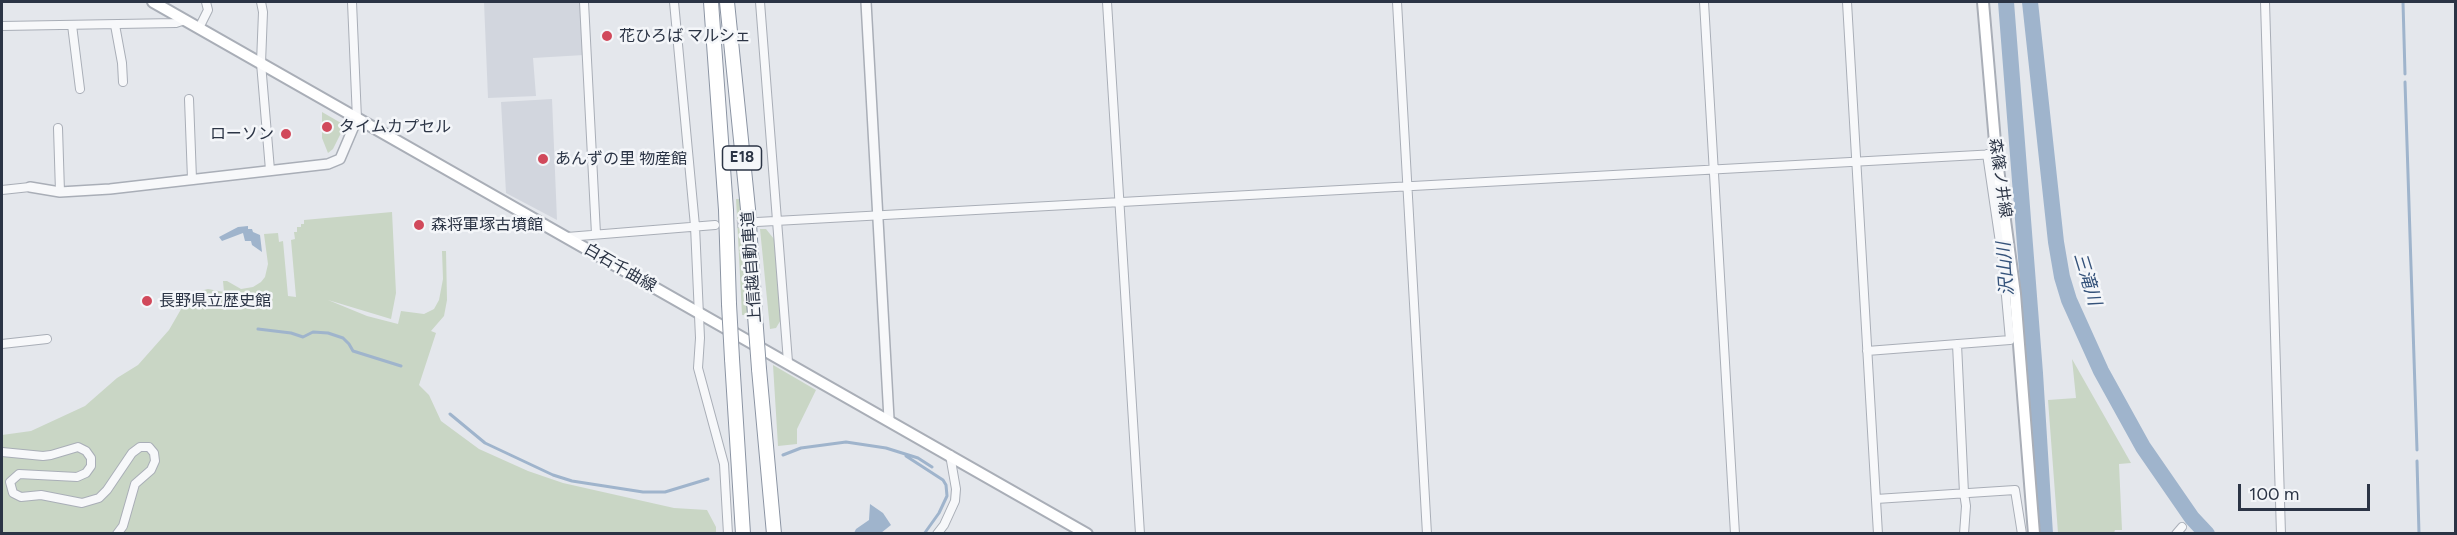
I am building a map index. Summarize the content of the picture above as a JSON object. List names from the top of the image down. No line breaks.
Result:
{"streets":{"highway":["E18","上信越自動車道"],"main road":["森篠ノ井線","白石千曲線"]},"water":["沢山川","三滝川"],"places":["花ひろば マルシェ","タイムカプセル","ローソン","あんずの里 物産館","森将軍塚古墳館","長野県立歴史館"],"scale_bar":"100 m"}
